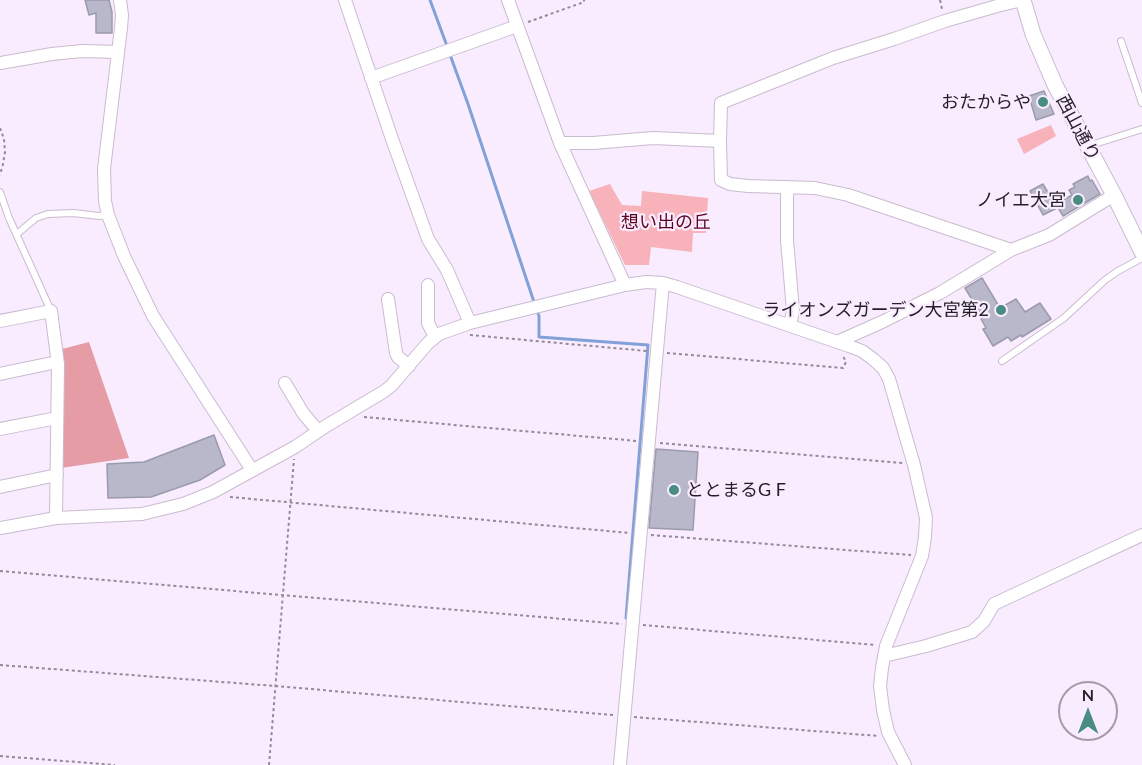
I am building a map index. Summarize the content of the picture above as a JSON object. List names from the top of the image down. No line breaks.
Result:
{"streets":{"street":["西山通り"]},"parks":["想い出の丘"],"places":["おたからや","ノイエ大宮","ライオンズガーデン大宮第2","ととまるG F"],"north":"top"}
